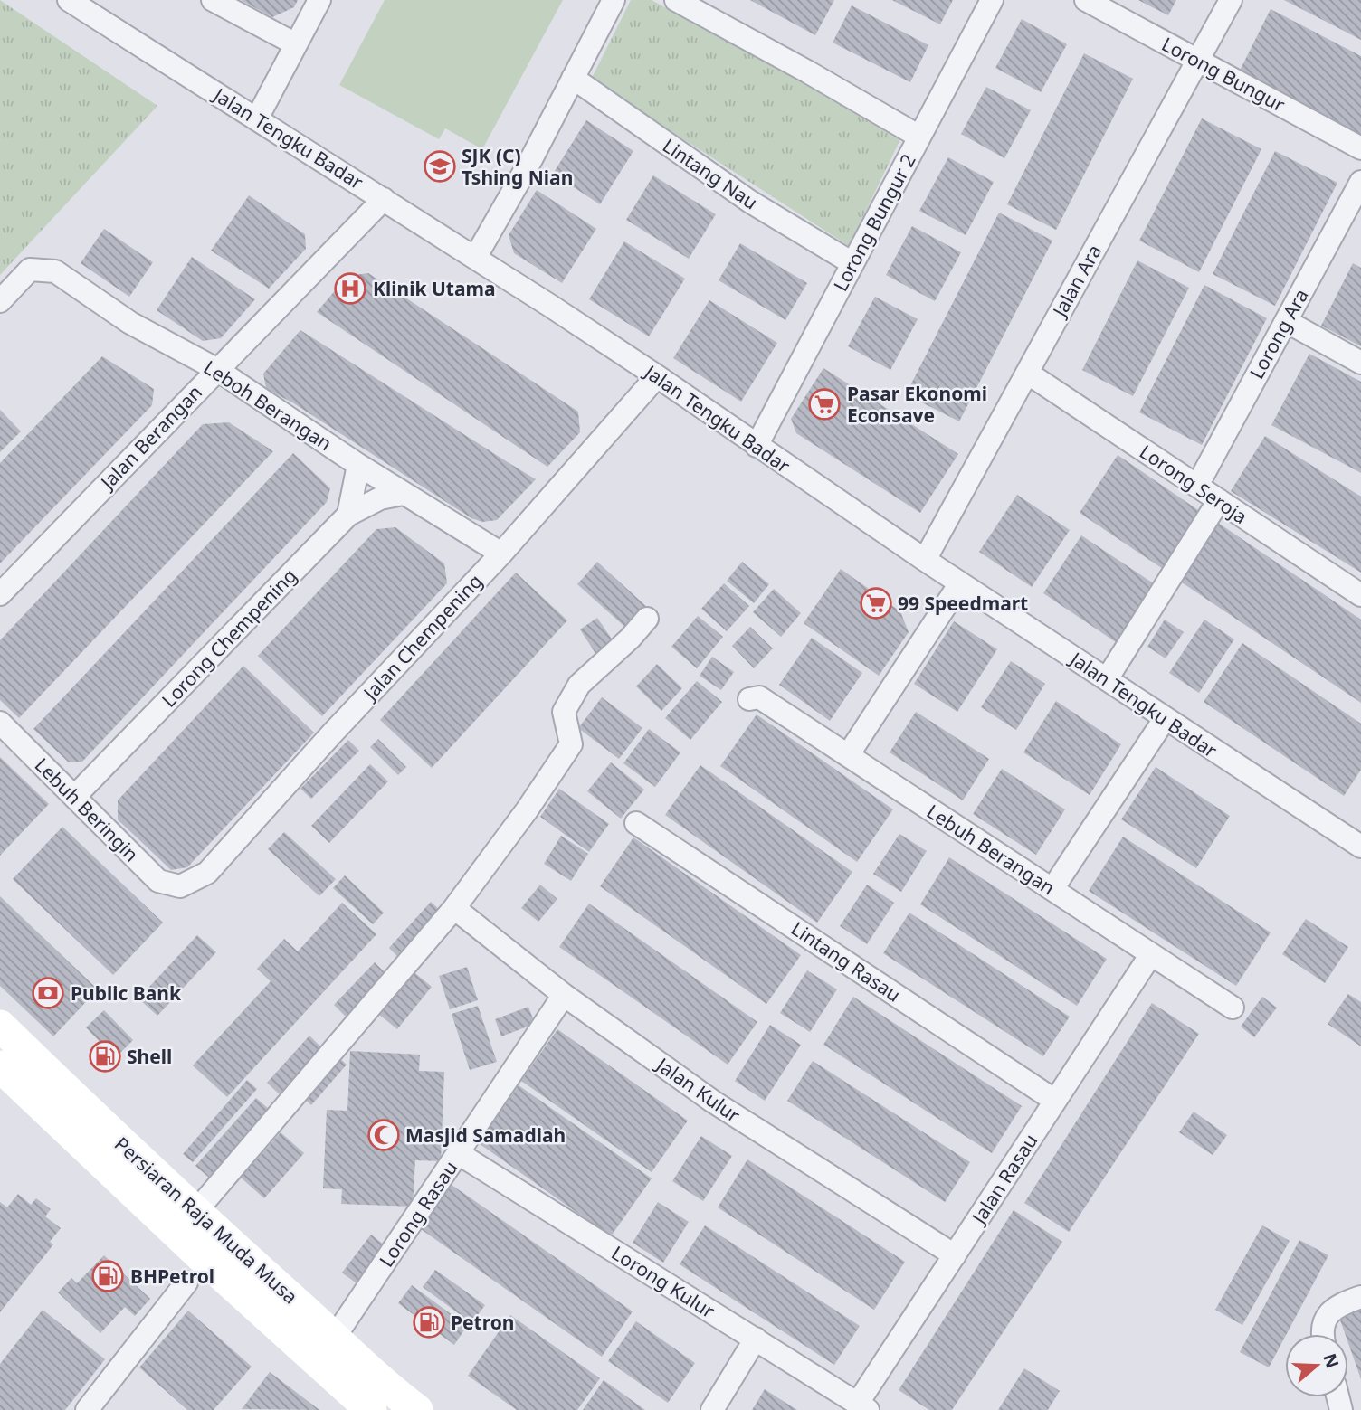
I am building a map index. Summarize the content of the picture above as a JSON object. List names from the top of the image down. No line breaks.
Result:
{"streets":{"main road":["Persiaran Raja Muda Musa"],"street":["Lorong Bungur","Jalan Tengku Badar","Lintang Nau","Lorong Bungur 2","Jalan Ara","Lorong Ara","Leboh Berangan","Jalan Berangan","Lorong Seroja","Jalan Chempening","Lorong Chempening","Lebuh Beringin","Lebuh Berangan","Lintang Rasau","Jalan Kulur","Jalan Rasau","Lorong Rasau","Lorong Kulur"]},"crossings":[["Lorong Bungur","Jalan Ara"],["Jalan Tengku Badar","Lorong Bungur 2"],["Jalan Tengku Badar","Jalan Ara"],["Jalan Tengku Badar","Jalan Berangan"],["Jalan Tengku Badar","Jalan Chempening"],["Lintang Nau","Lorong Bungur 2"],["Jalan Ara","Lorong Seroja"],["Lorong Ara","Lorong Seroja"],["Leboh Berangan","Jalan Berangan"],["Leboh Berangan","Jalan Chempening"],["Jalan Chempening","Lebuh Beringin"],["Lorong Chempening","Lebuh Beringin"],["Lebuh Berangan","Jalan Rasau"],["Lintang Rasau","Jalan Rasau"],["Jalan Kulur","Jalan Rasau"],["Jalan Kulur","Lorong Rasau"],["Jalan Rasau","Lorong Kulur"],["Lorong Rasau","Persiaran Raja Muda Musa"],["Lorong Rasau","Lorong Kulur"]],"places":{"school or university":["SJK (C) Tshing Nian"],"hospital":["Klinik Utama"],"supermarket":["Pasar Ekonomi Econsave","99 Speedmart"],"bank":["Public Bank"],"fuel station":["Shell","BHPetrol","Petron"],"mosque":["Masjid Samadiah"]},"north":"right"}
